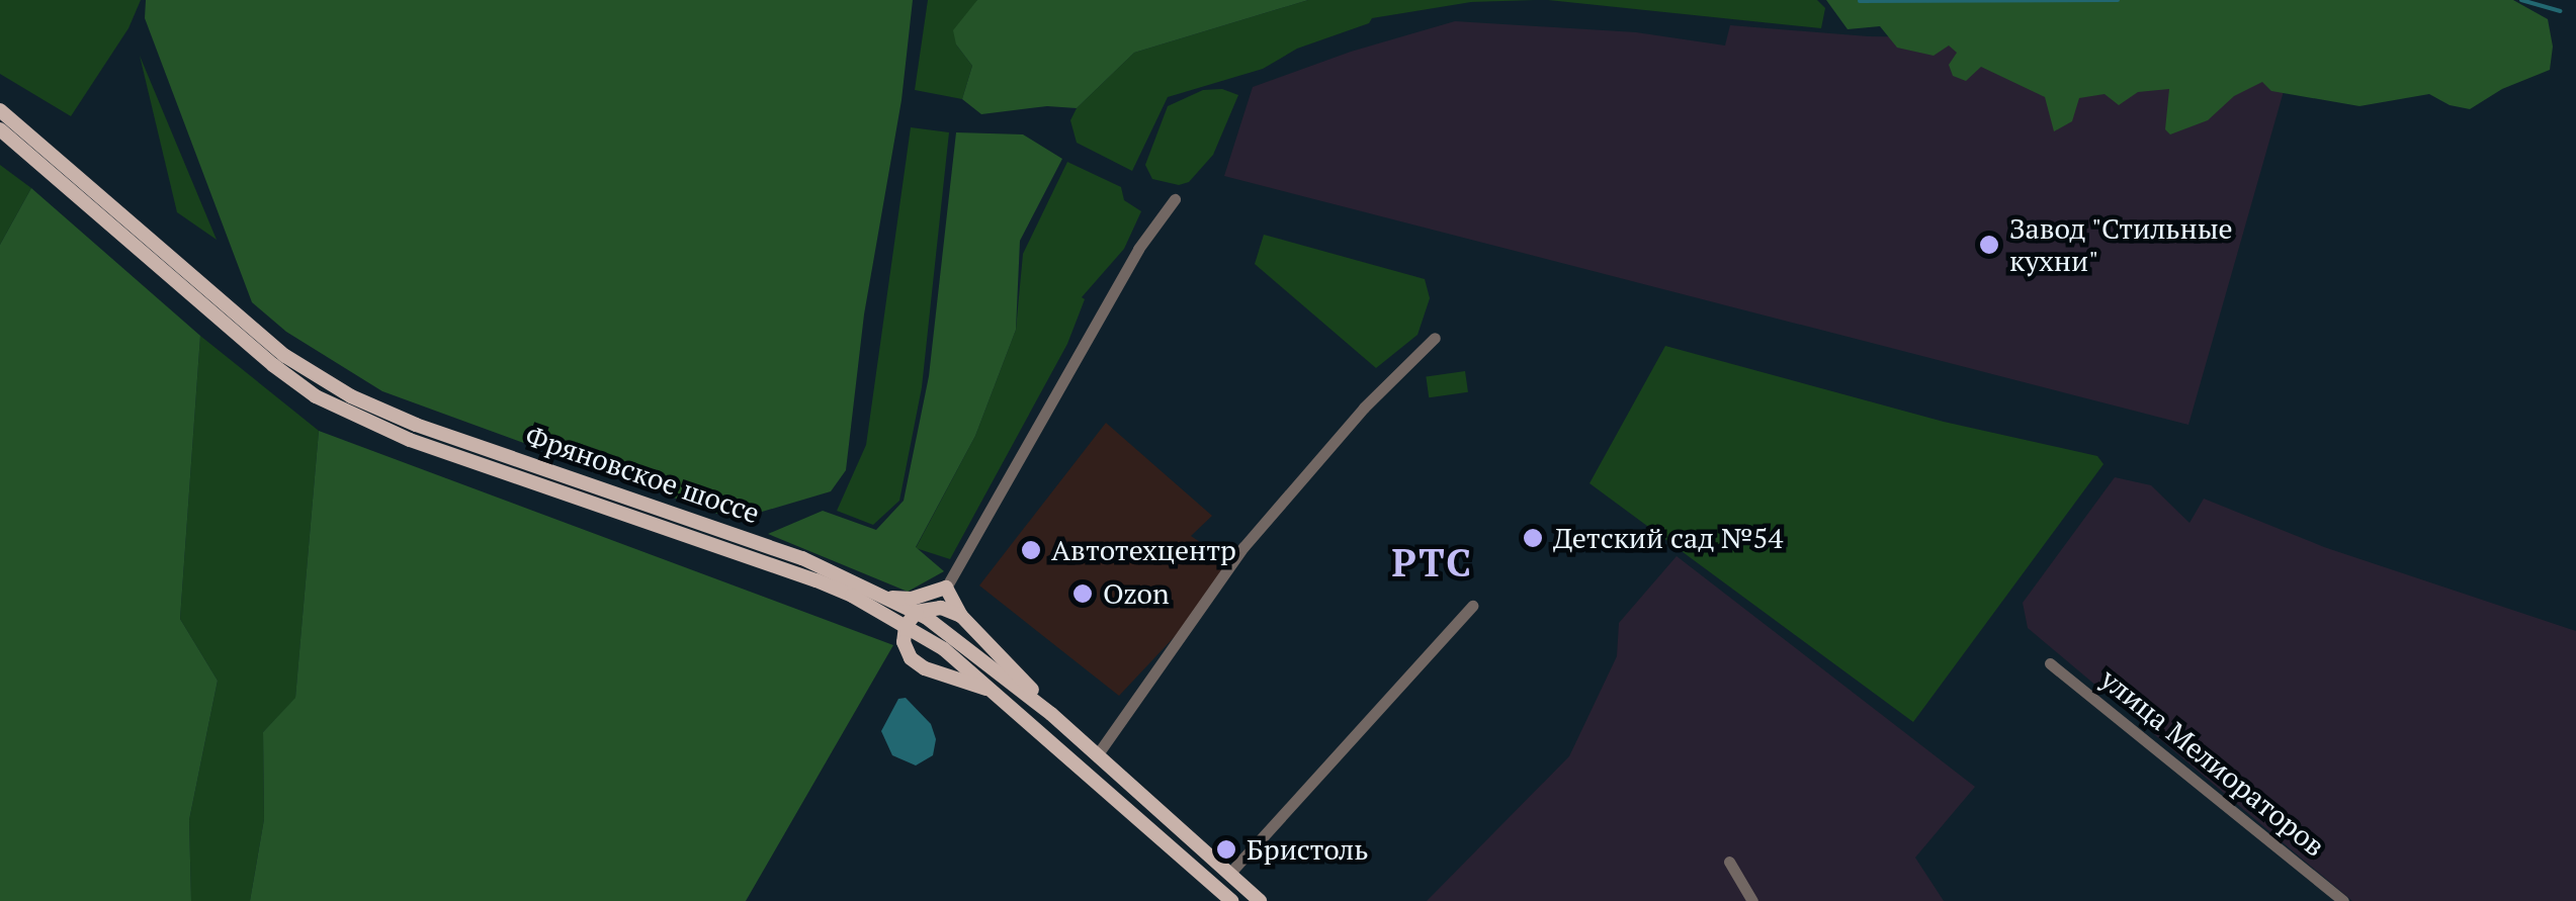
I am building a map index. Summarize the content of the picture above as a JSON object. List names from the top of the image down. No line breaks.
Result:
{"streets":{"main road":["Фряновское шоссе"],"street":["улица Мелиораторов"]},"districts":["РТС"],"places":["Завод \"Стильные кухни\"","Детский сад №54","Автотехцентр","Ozon","Бристоль"]}
